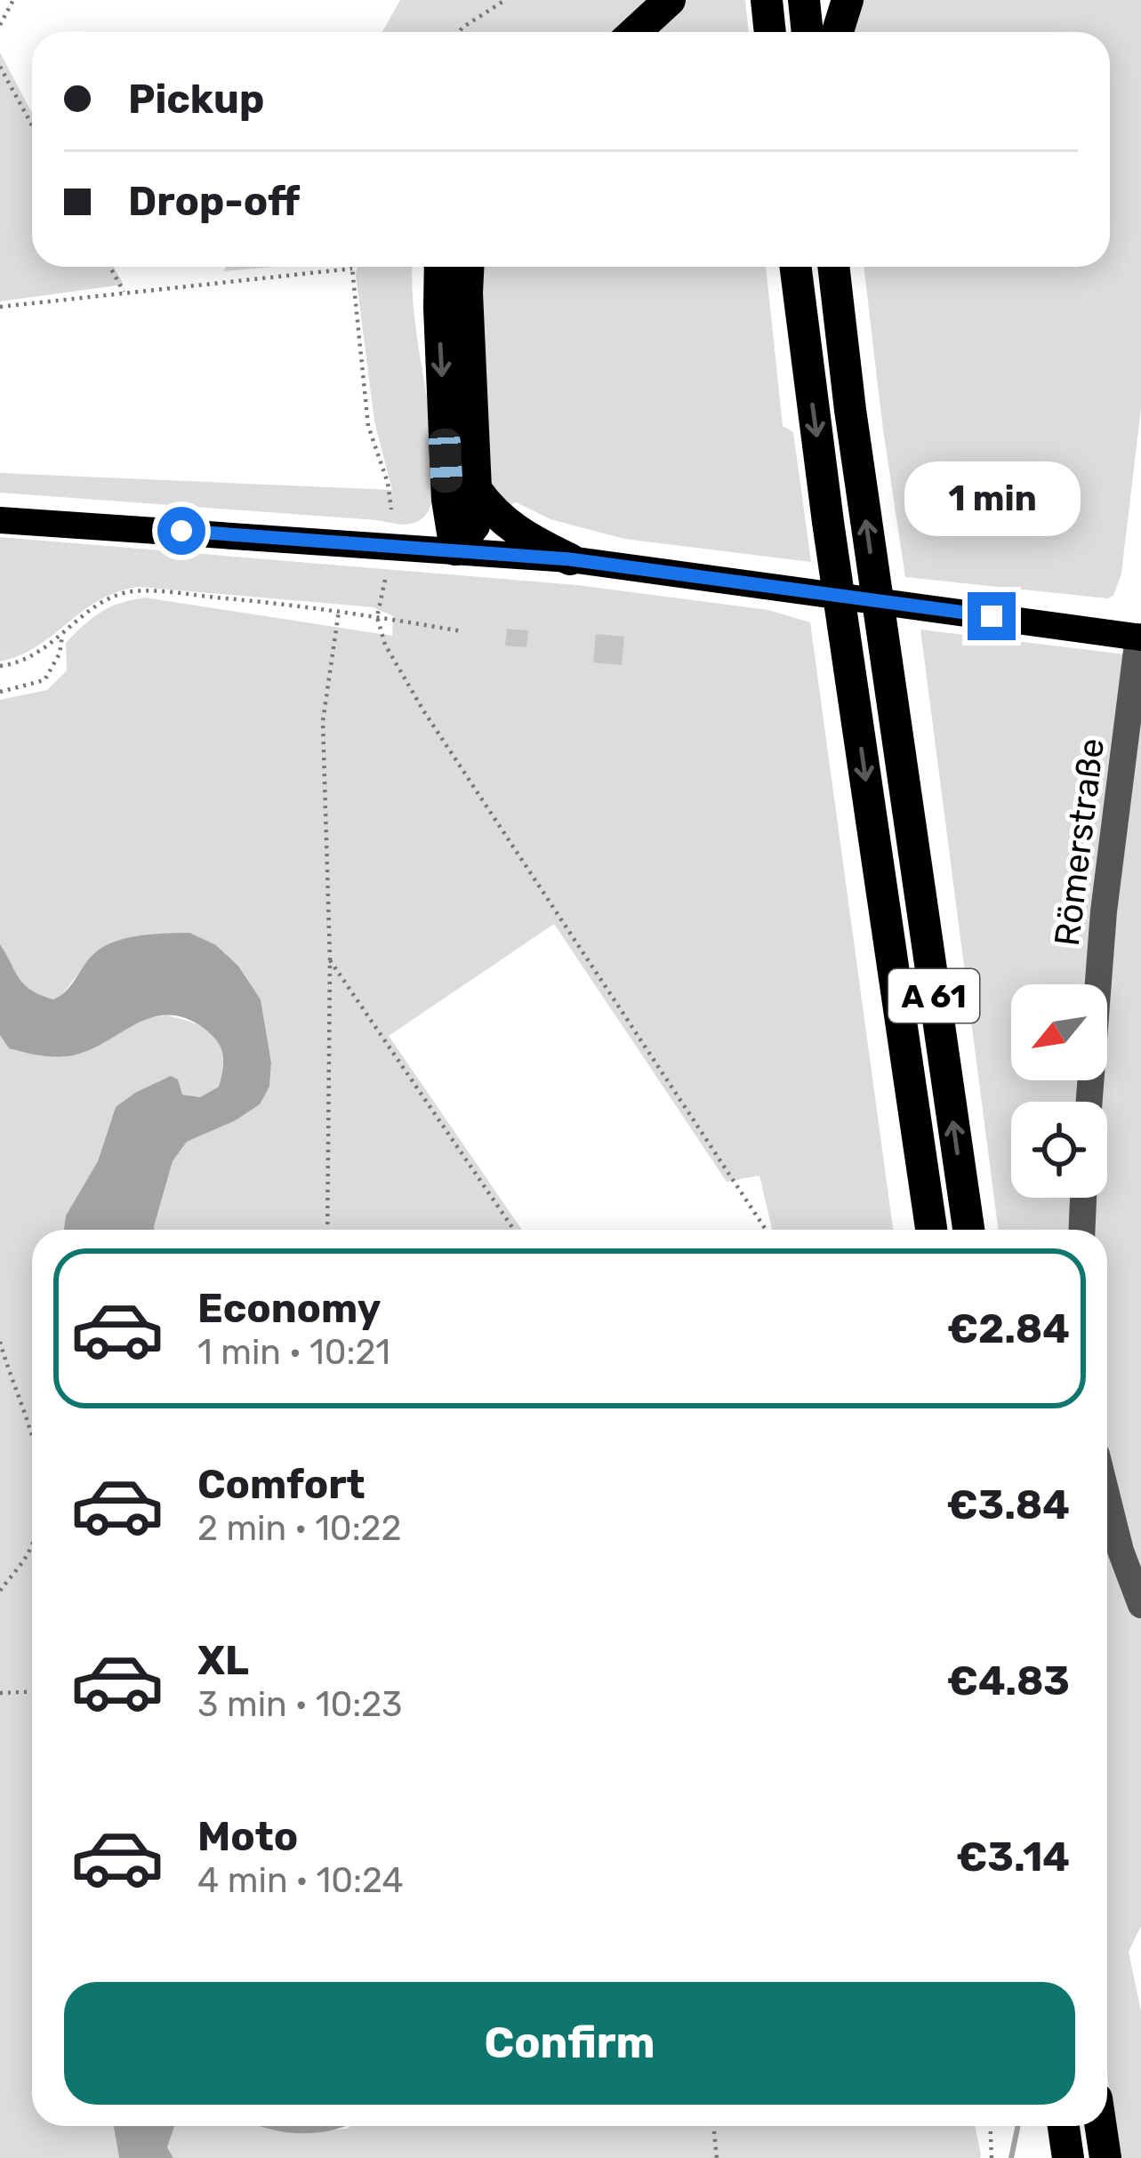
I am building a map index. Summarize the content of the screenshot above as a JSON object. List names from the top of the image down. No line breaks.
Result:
{"streets":{"highway":["A 61"],"street":["Römerstraße"]},"north":"bottom left","page":{"banner":["Pickup","Drop-off"],"bubble":"1 min","list":[{"name":"Economy","note":"1 min · 10:21","value":"€2.84"},{"name":"Comfort","note":"2 min · 10:22","value":"€3.84"},{"name":"XL","note":"3 min · 10:23","value":"€4.83"},{"name":"Moto","note":"4 min · 10:24","value":"€3.14"}],"buttons":"Confirm"}}
